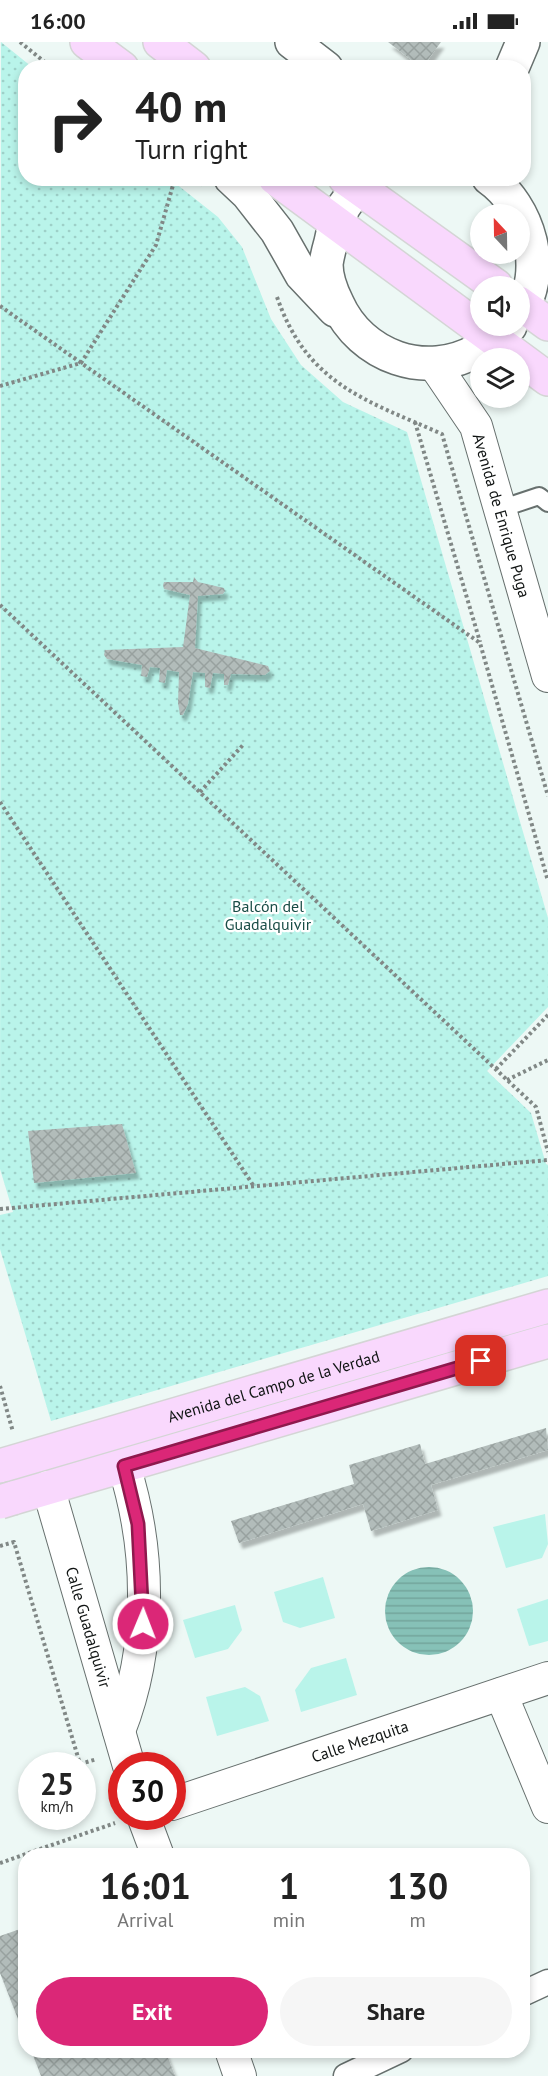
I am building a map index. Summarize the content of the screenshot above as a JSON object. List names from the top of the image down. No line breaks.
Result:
{"streets":{"main road":["Avenida del Campo de la Verdad"],"street":["Avenida de Enrique Puga","Calle Guadalquivir","Calle Mezquita"]},"crossings":[["Avenida del Campo de la Verdad","Calle Guadalquivir"]],"parks":["Balcón del Guadalquivir"],"north":"top","page":{"status":"16:00","turn":["40 m","Turn right"],"speed":"25 km/h","limit":"30","eta":["16:01","Arrival","1","min","130","m"],"buttons":["Exit","Share"]}}
